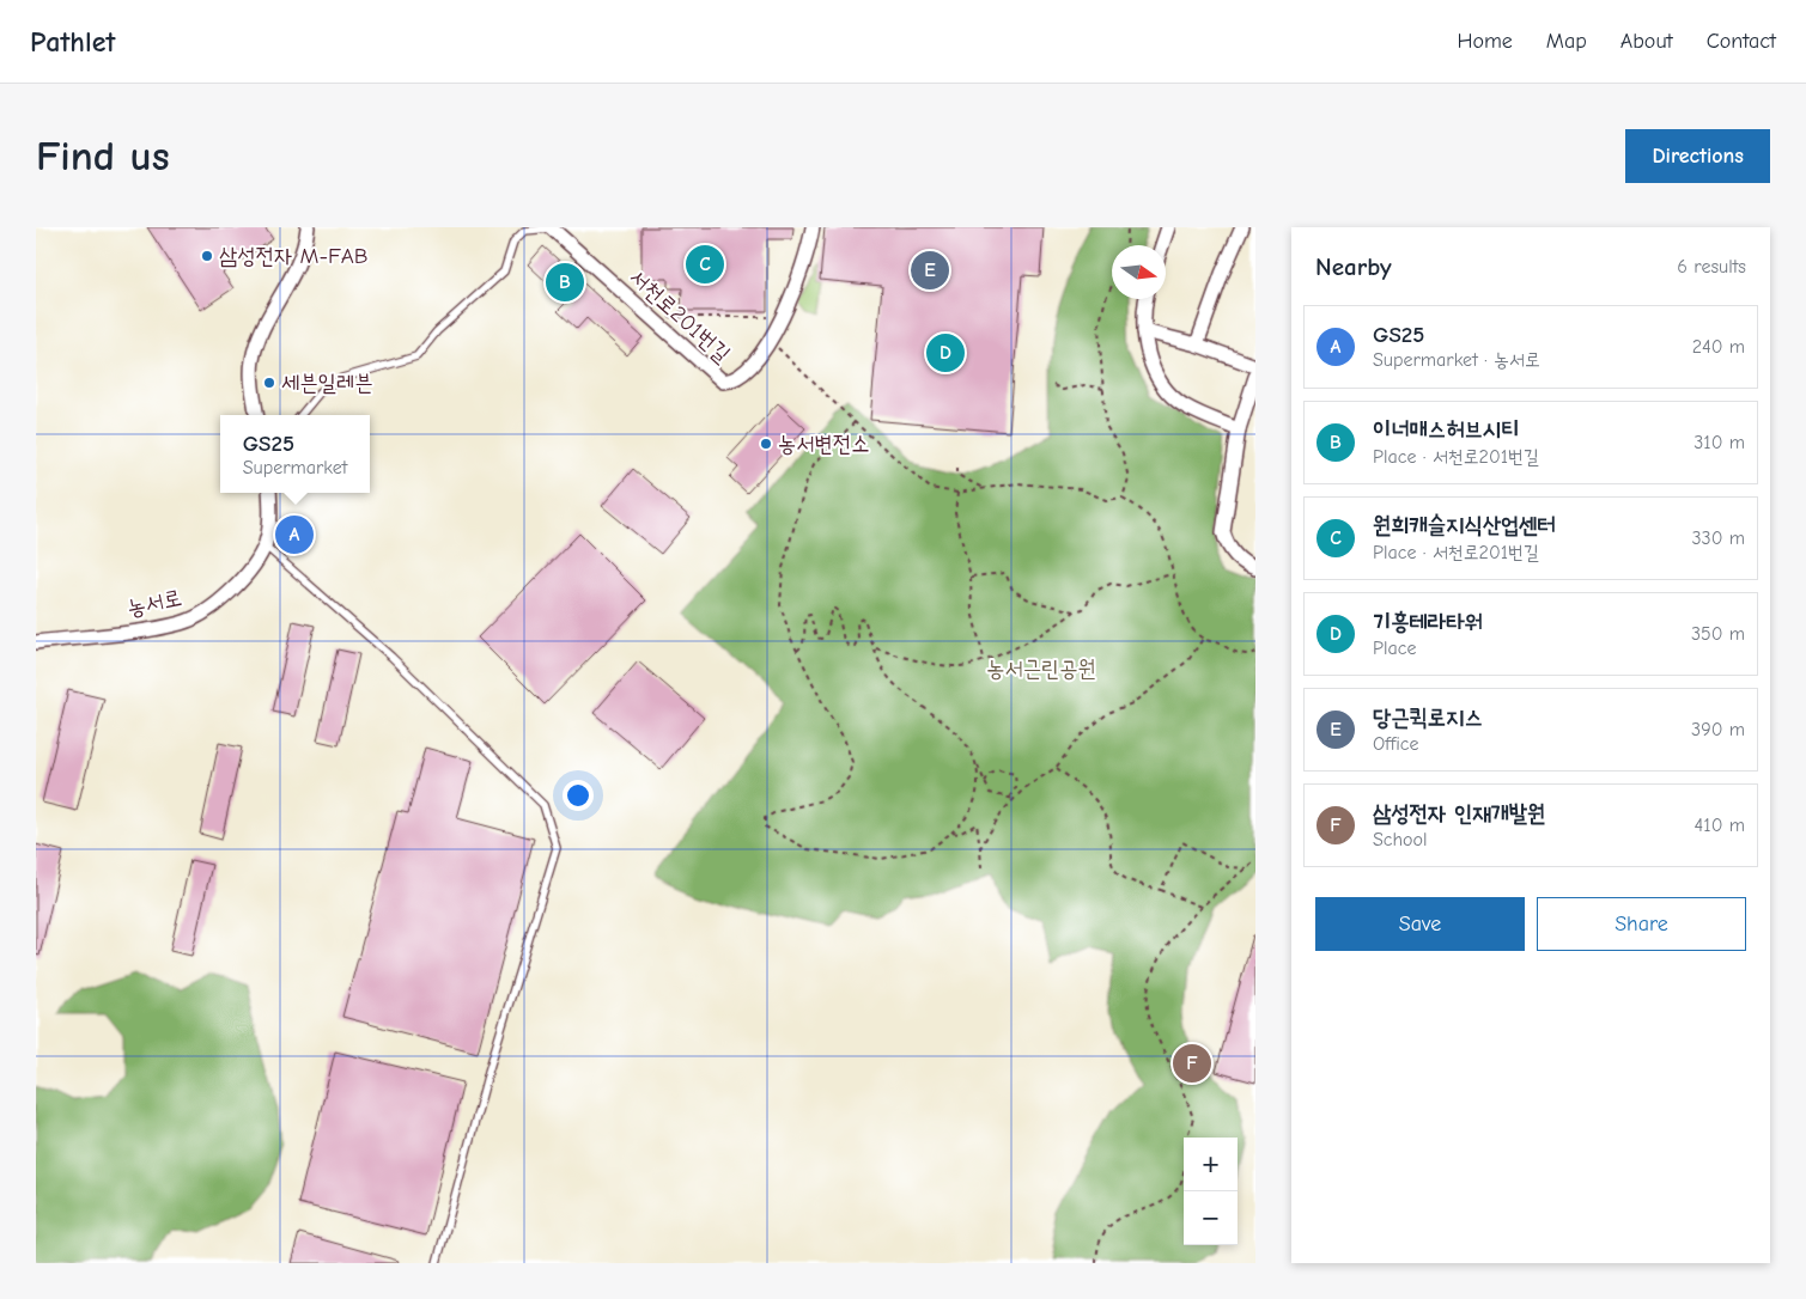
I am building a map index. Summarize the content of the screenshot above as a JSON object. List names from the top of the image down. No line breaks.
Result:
{"streets":{"street":["서천로201번길","농서로"]},"parks":["농서근린공원"],"places":["삼성전자 M-FAB","세븐일레븐","농서변전소"],"north":"right","page":{"header":"Pathlet","nav":["Home","Map","About","Contact"],"buttons":["Directions",["Save","Share"]],"title":"Find us","heading":["Nearby","6 results"],"pins":["C","E","B","D","A","F"],"list":[{"mark":"A","name":"GS25","note":"Supermarket · 농서로","value":"240 m"},{"mark":"B","name":"이너매스허브시티","note":"Place · 서천로201번길","value":"310 m"},{"mark":"C","name":"원희캐슬지식산업센터","note":"Place · 서천로201번길","value":"330 m"},{"mark":"D","name":"기흥테라타워","note":"Place","value":"350 m"},{"mark":"E","name":"당근퀵로지스","note":"Office","value":"390 m"},{"mark":"F","name":"삼성전자 인재개발원","note":"School","value":"410 m"}],"popup":["GS25","Supermarket"],"map_buttons":["+","−"]}}
